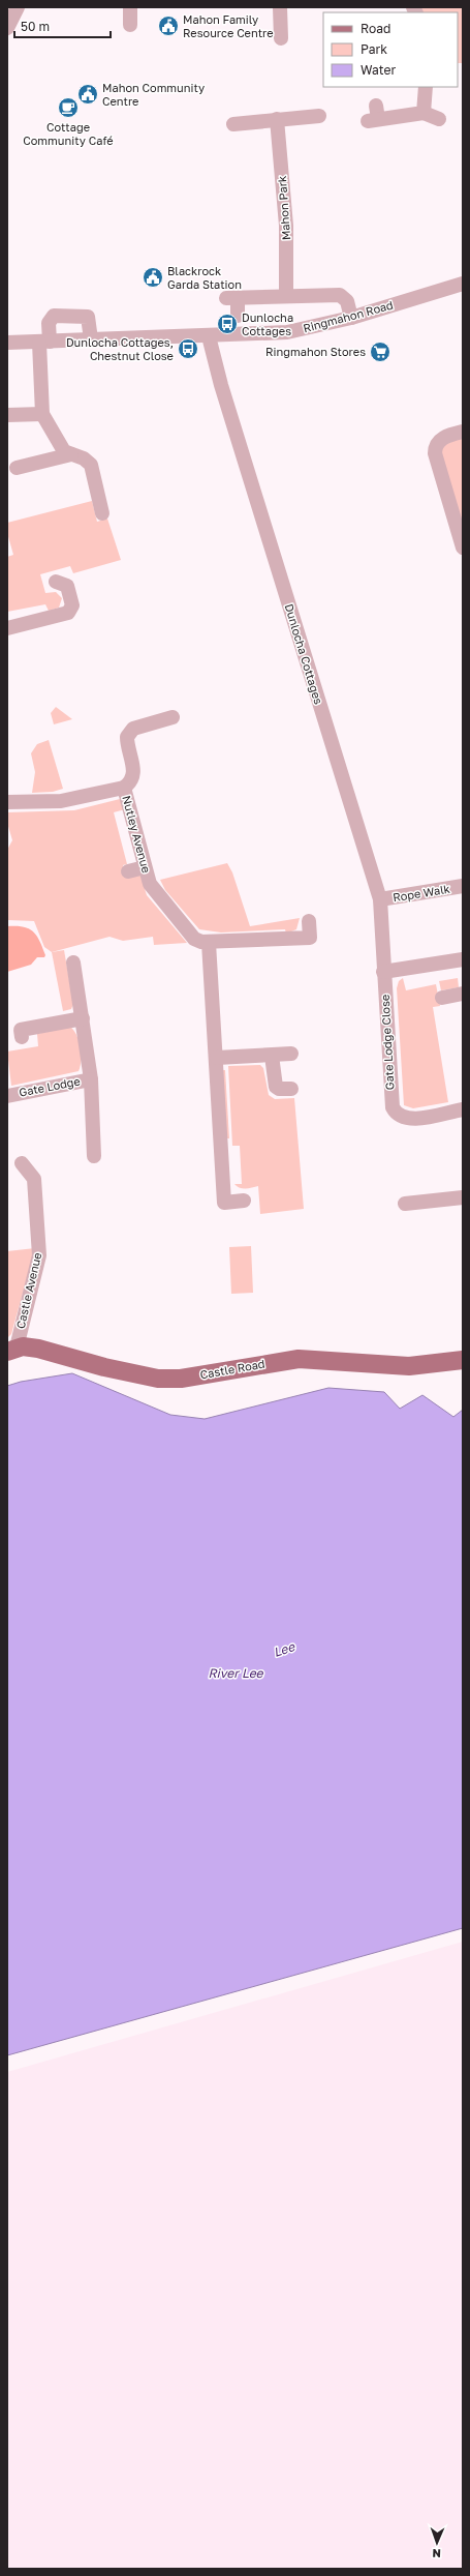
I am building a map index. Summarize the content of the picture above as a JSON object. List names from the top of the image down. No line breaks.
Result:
{"streets":{"main road":["Castle Road"],"street":["Mahon Park","Ringmahon Road","Dunlocha Cottages","Nutley Avenue","Rope Walk","Gate Lodge Close","Gate Lodge","Castle Avenue"]},"crossings":[["Ringmahon Road","Dunlocha Cottages"],["Dunlocha Cottages","Rope Walk"],["Dunlocha Cottages","Gate Lodge Close"],["Rope Walk","Gate Lodge Close"],["Castle Avenue","Castle Road"]],"water":["Lee","River Lee"],"places":{"public building":["Mahon Family Resource Centre","Mahon Community Centre","Blackrock Garda Station"],"cafe":["Cottage Community Café"],"bus stop":["Dunlocha Cottages","Dunlocha Cottages, Chestnut Close"],"supermarket":["Ringmahon Stores"]},"legend":["Road","Park","Water"],"scale_bar":"50 m","north":"bottom"}
